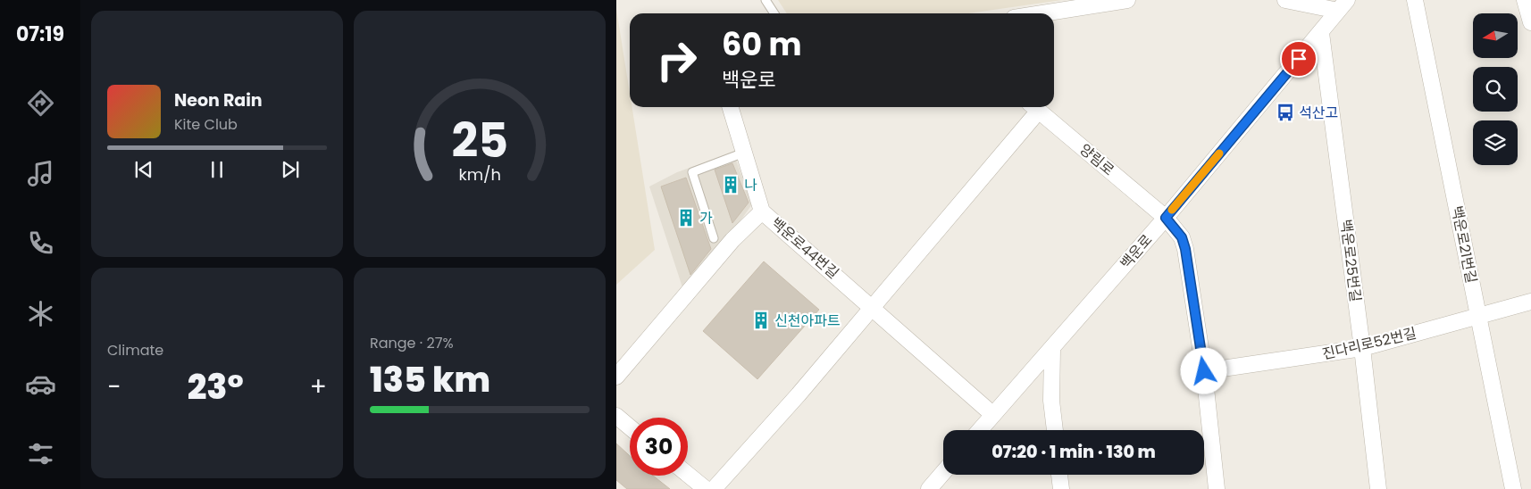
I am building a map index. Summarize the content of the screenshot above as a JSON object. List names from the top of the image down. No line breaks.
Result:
{"streets":{"street":["양림로","백운로21번길","백운로44번길","백운로","백운로25번길","진다리로52번길"]},"crossings":[["양림로","백운로"],["양림로","진다리로52번길"],["백운로21번길","진다리로52번길"],["백운로44번길","백운로"],["백운로","백운로25번길"],["백운로25번길","진다리로52번길"]],"places":{"bus stop":["석산고"],"building":["나","가","신천아파트"]},"north":"left","page":{"tabs":"07:19","turn":["60 m","백운로"],"song":["Neon Rain","Kite Club"],"tile":["Climate",["Range · 27%","135 km"]],"heat":["−","23°","+"],"limit":"30","trip":"07:20 · 1 min · 130 m","gauge":["25","km/h"]}}
